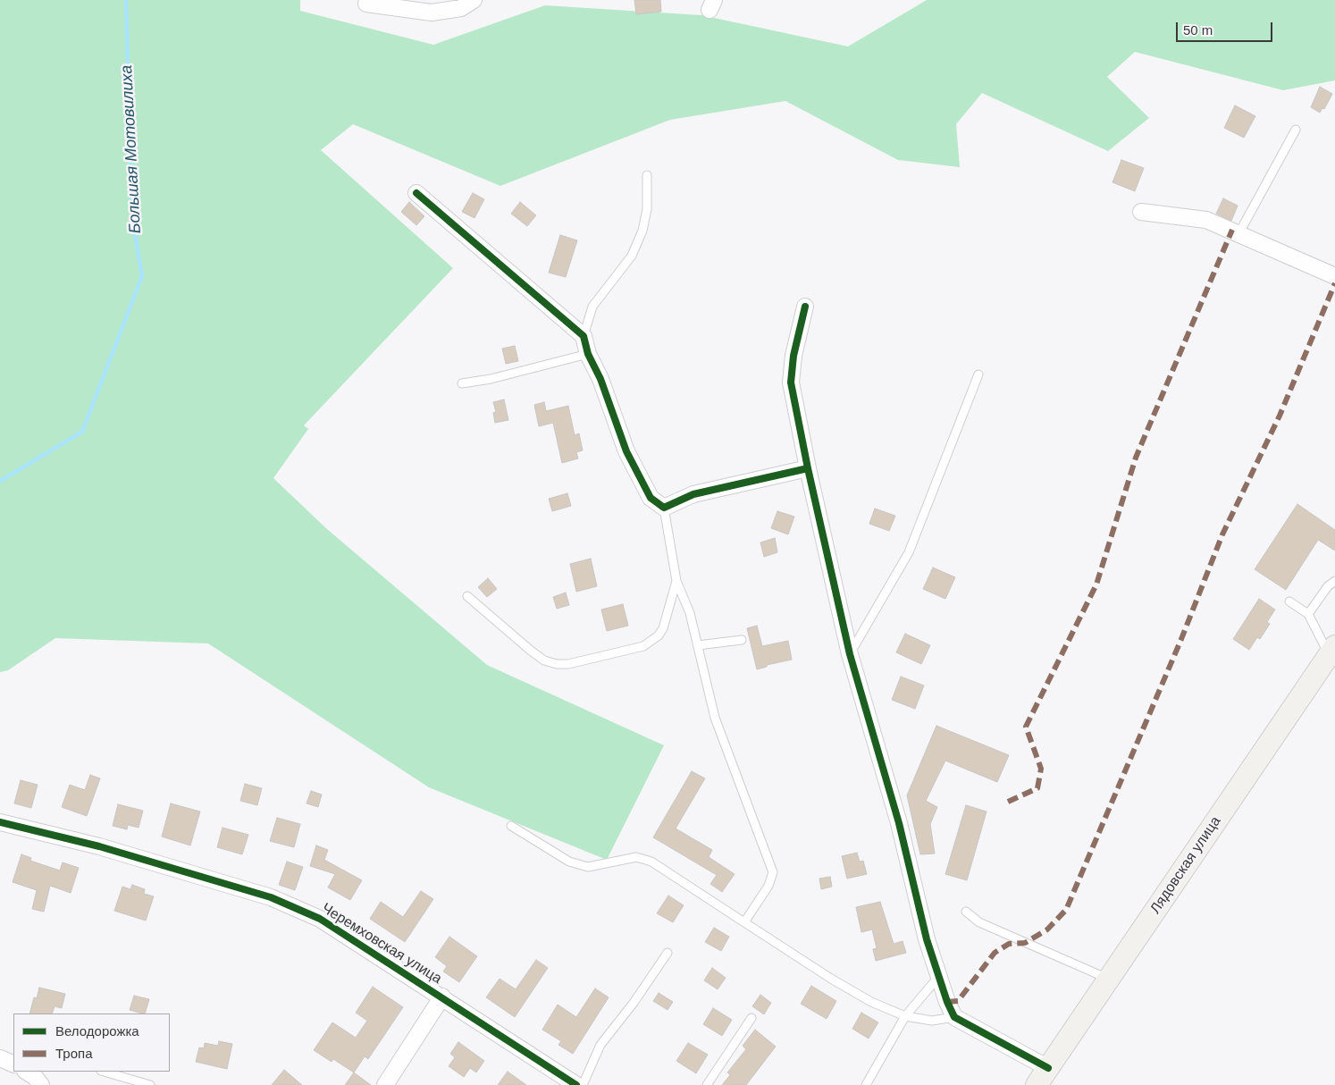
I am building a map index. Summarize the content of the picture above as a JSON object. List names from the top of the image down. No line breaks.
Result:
{"streets":{"main road":["Лядовская улица"],"street":["Черемховская улица"]},"water":["Большая Мотовилиха"],"legend":["Велодорожка","Тропа"],"scale_bar":"50 m"}
